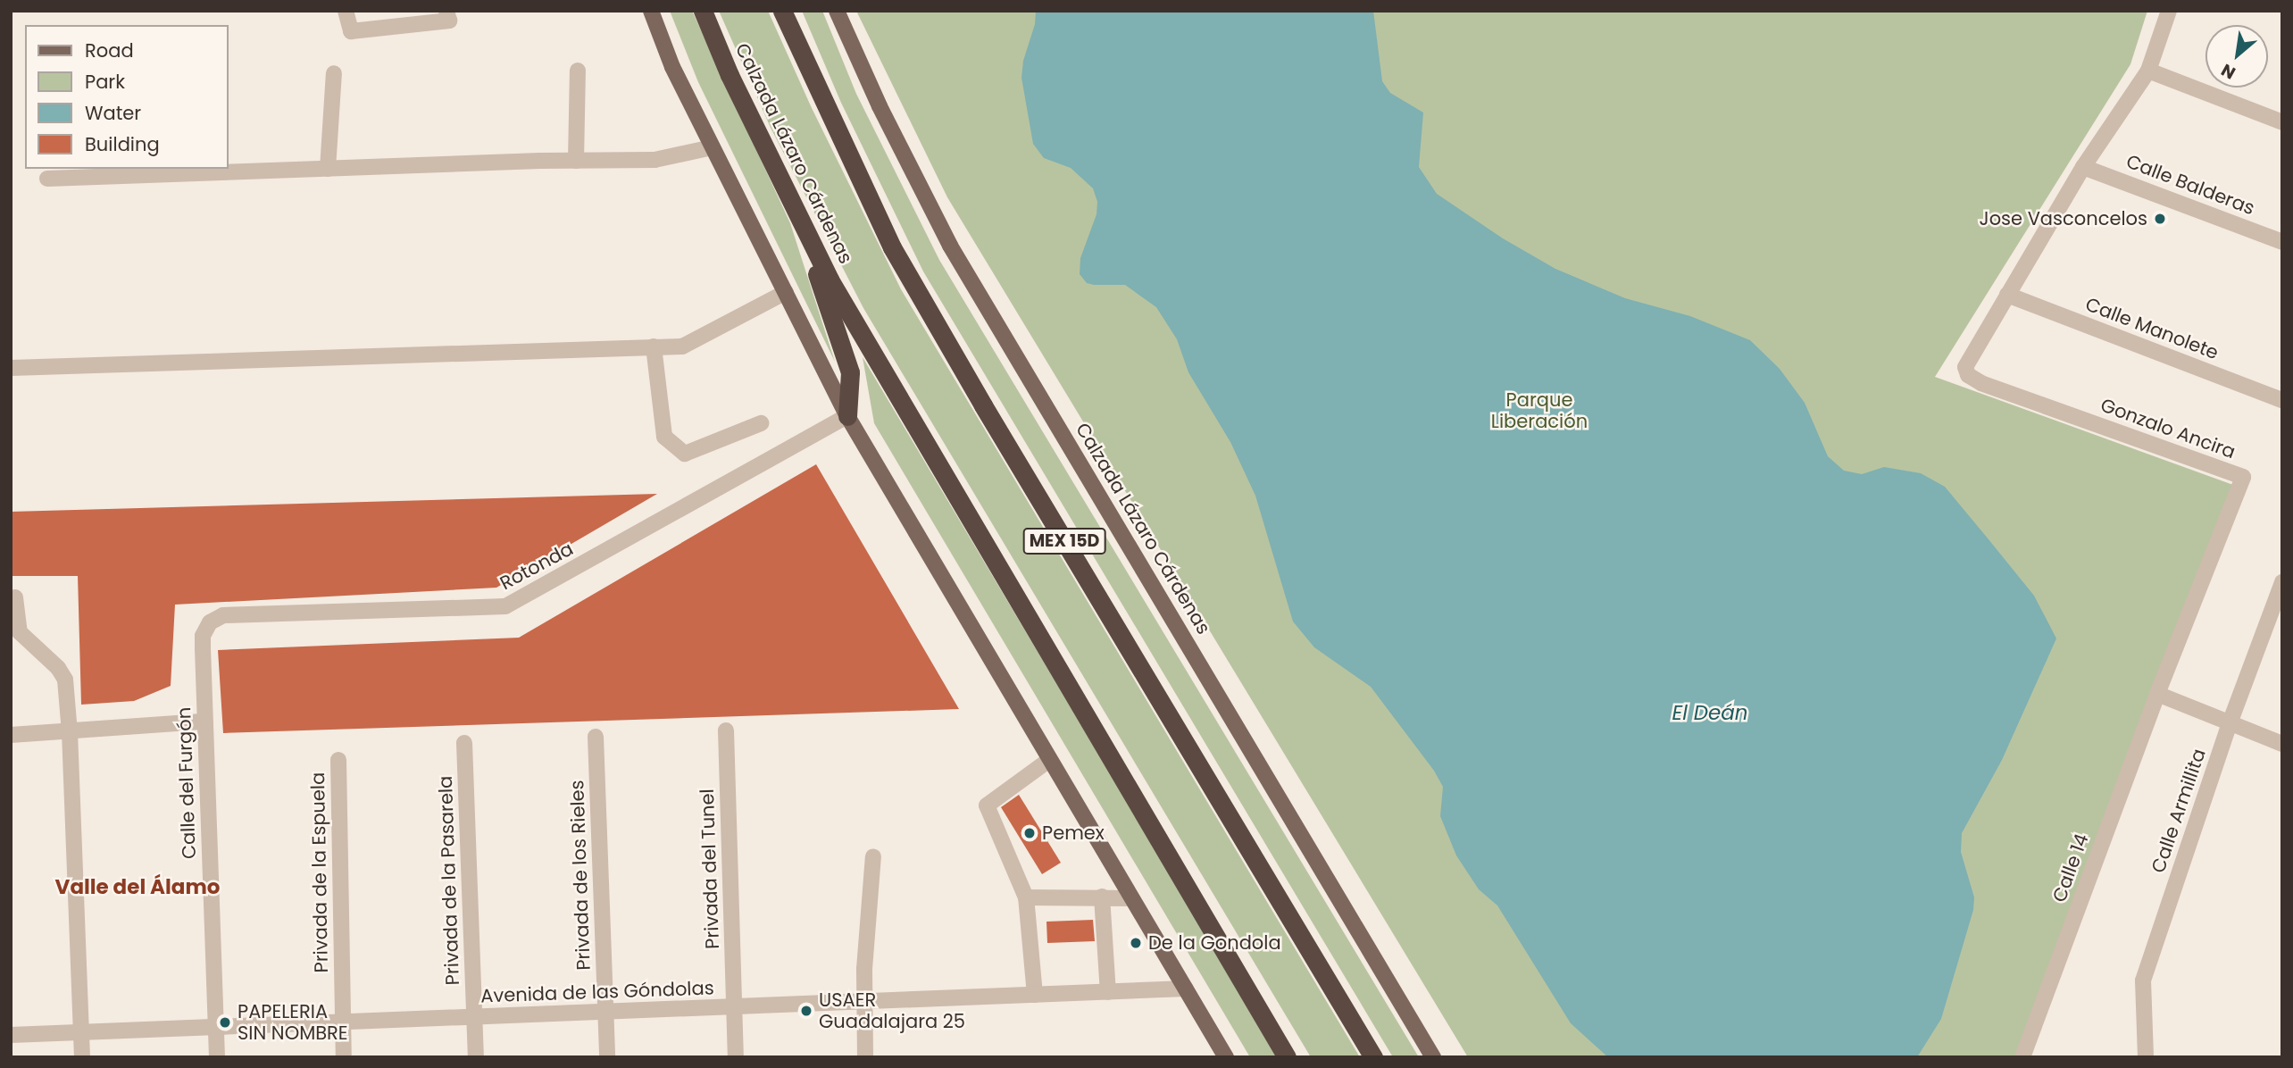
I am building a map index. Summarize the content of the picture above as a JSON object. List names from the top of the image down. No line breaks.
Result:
{"streets":{"highway":["Calzada Lázaro Cárdenas","MEX 15D"],"street":["Calle Balderas","Calle Manolete","Gonzalo Ancira","Rotonda","Calle del Furgón","Calle Armillita","Calle 14","Privada del Tunel","Privada de la Espuela","Privada de los Rieles","Privada de la Pasarela","Avenida de las Góndolas"]},"crossings":[["Calle Manolete","Gonzalo Ancira"],["Gonzalo Ancira","Calle 14"],["Rotonda","Calle del Furgón"],["Calle del Furgón","Avenida de las Góndolas"],["Privada del Tunel","Avenida de las Góndolas"],["Privada de la Espuela","Avenida de las Góndolas"],["Privada de los Rieles","Avenida de las Góndolas"],["Privada de la Pasarela","Avenida de las Góndolas"]],"districts":["Valle del Álamo"],"water":["El Deán"],"parks":["Parque Liberación"],"places":["Jose Vasconcelos","Pemex","De la Gondola","USAER Guadalajara 25","PAPELERIA SIN NOMBRE"],"legend":["Road","Park","Water","Building"],"north":"bottom left"}
